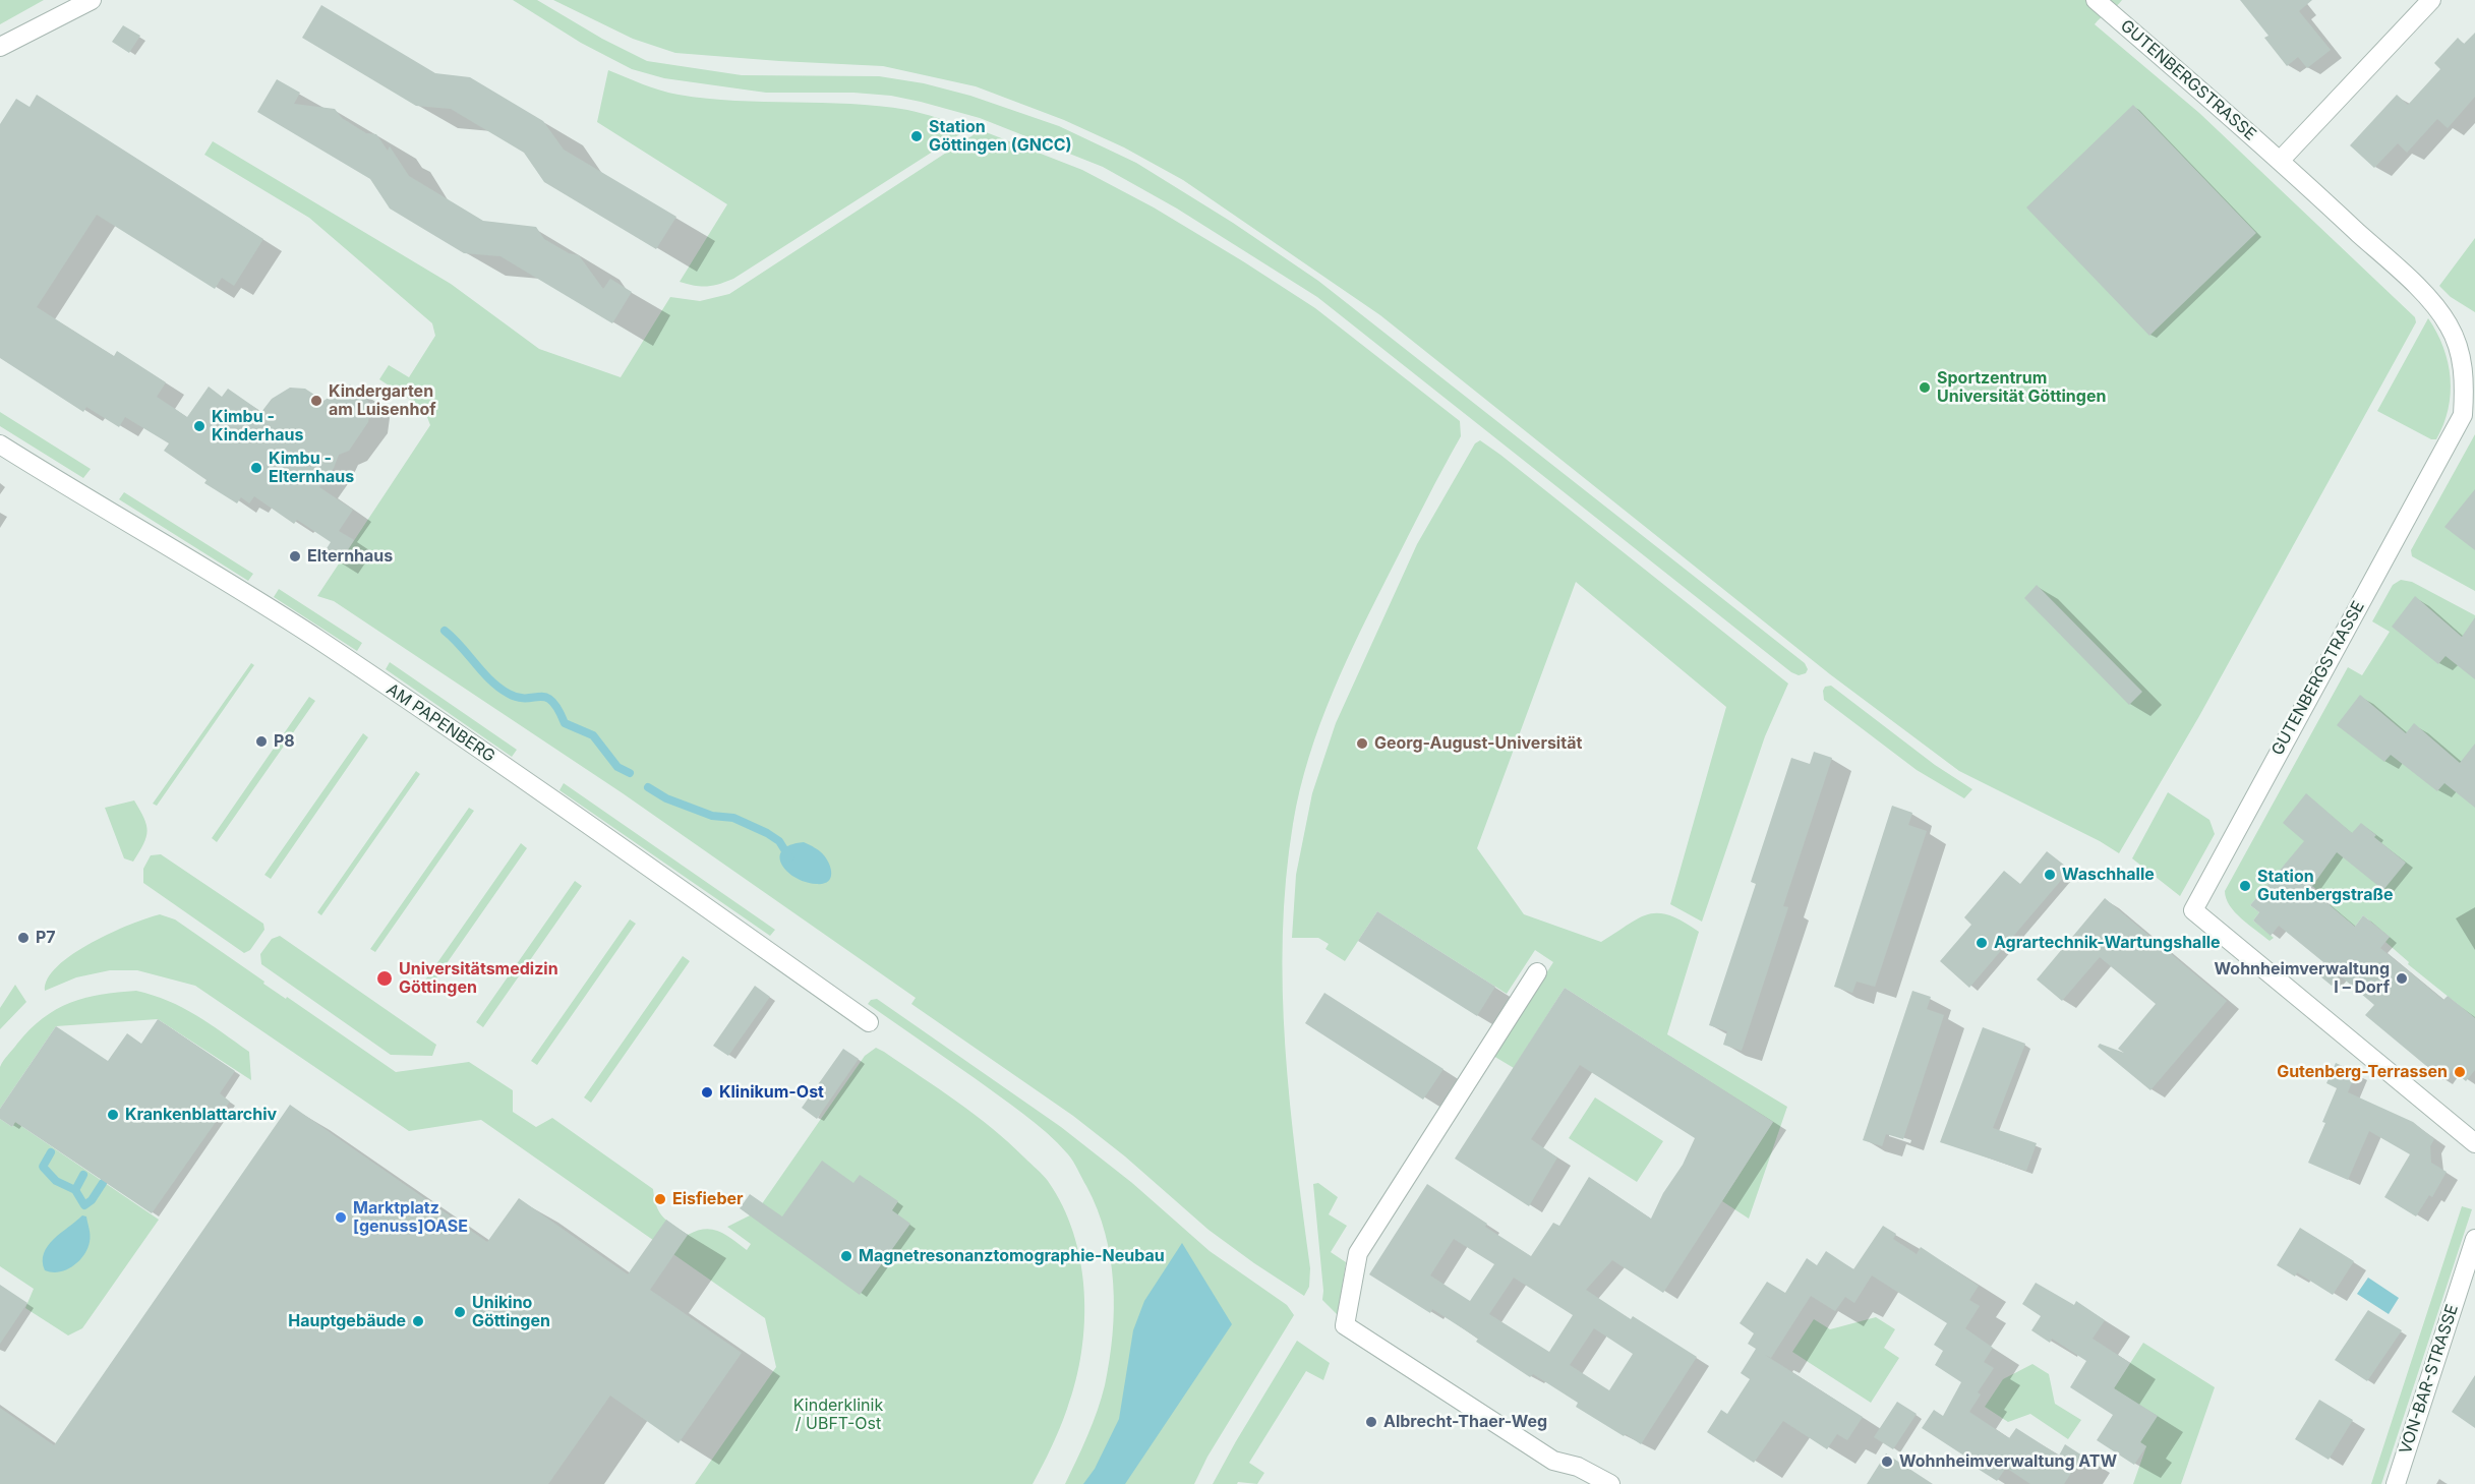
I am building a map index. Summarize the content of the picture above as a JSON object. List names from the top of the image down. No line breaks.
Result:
{"streets":{"street":["GUTENBERGSTRASSE","AM PAPENBERG","VON-BAR-STRASSE"]},"parks":["Kinderklinik / UBFT-Ost"],"places":["Station Göttingen (GNCC)","Sportzentrum Universität Göttingen","Kindergarten am Luisenhof","Kimbu - Kinderhaus","Kimbu - Elternhaus","Elternhaus","P8","Georg-August-Universität","Waschhalle","Station Gutenbergstraße","P7","Agrartechnik-Wartungshalle","Universitätsmedizin Göttingen","Wohnheimverwaltung Ⅰ – Dorf","Gutenberg-Terrassen","Klinikum-Ost","Krankenblattarchiv","Eisfieber","Marktplatz [genuss]OASE","Magnetresonanztomographie-Neubau","Unikino Göttingen","Hauptgebäude","Albrecht-Thaer-Weg","Wohnheimverwaltung ATW"]}
